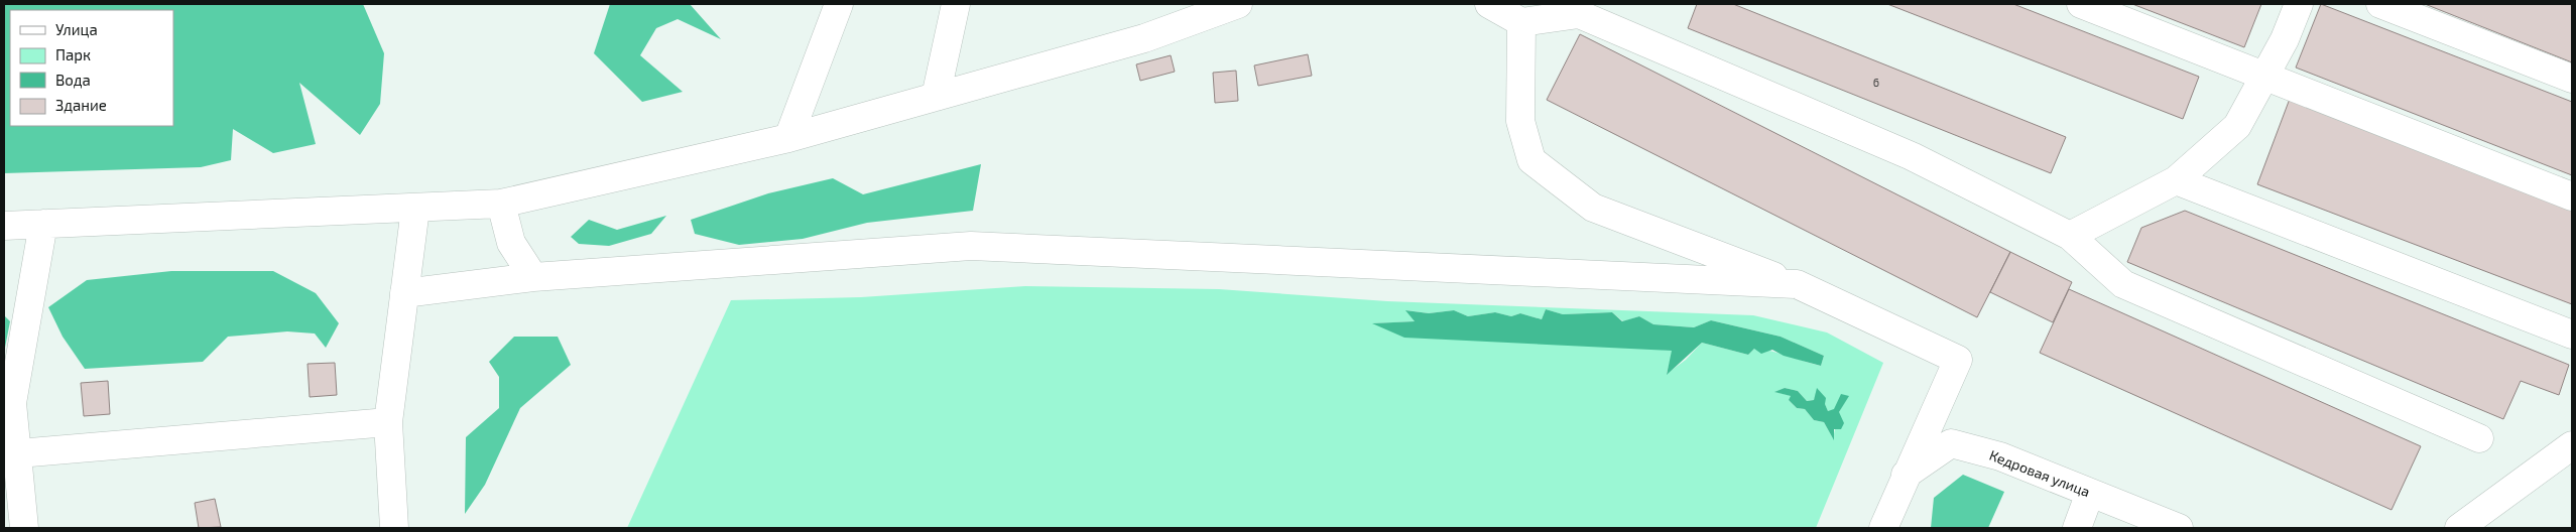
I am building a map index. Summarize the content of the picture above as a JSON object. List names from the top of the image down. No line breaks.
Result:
{"streets":{"street":["Кедровая улица"]},"house_numbers":["6"],"legend":["Улица","Парк","Вода","Здание"]}
